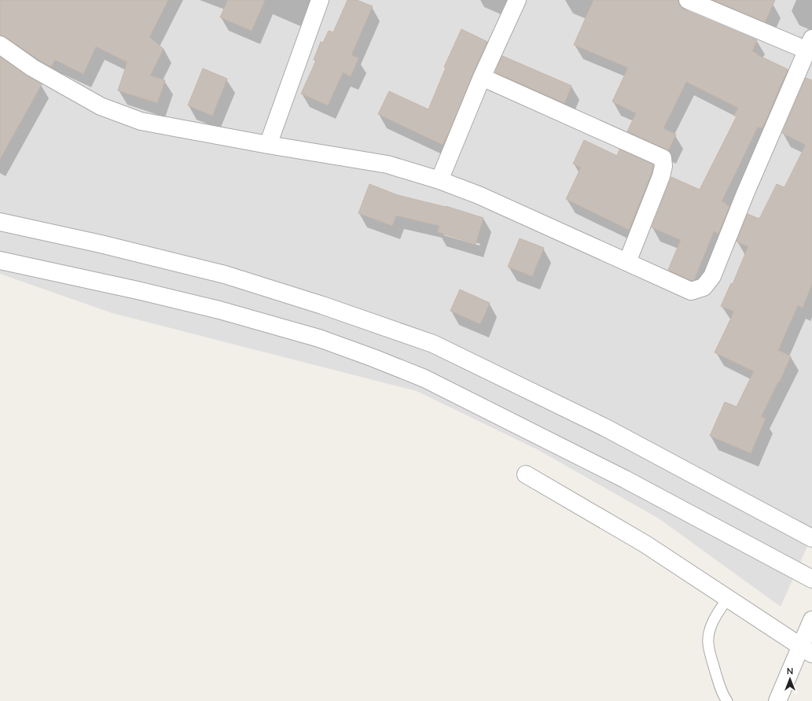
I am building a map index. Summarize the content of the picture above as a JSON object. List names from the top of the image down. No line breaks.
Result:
{"north":"top"}
